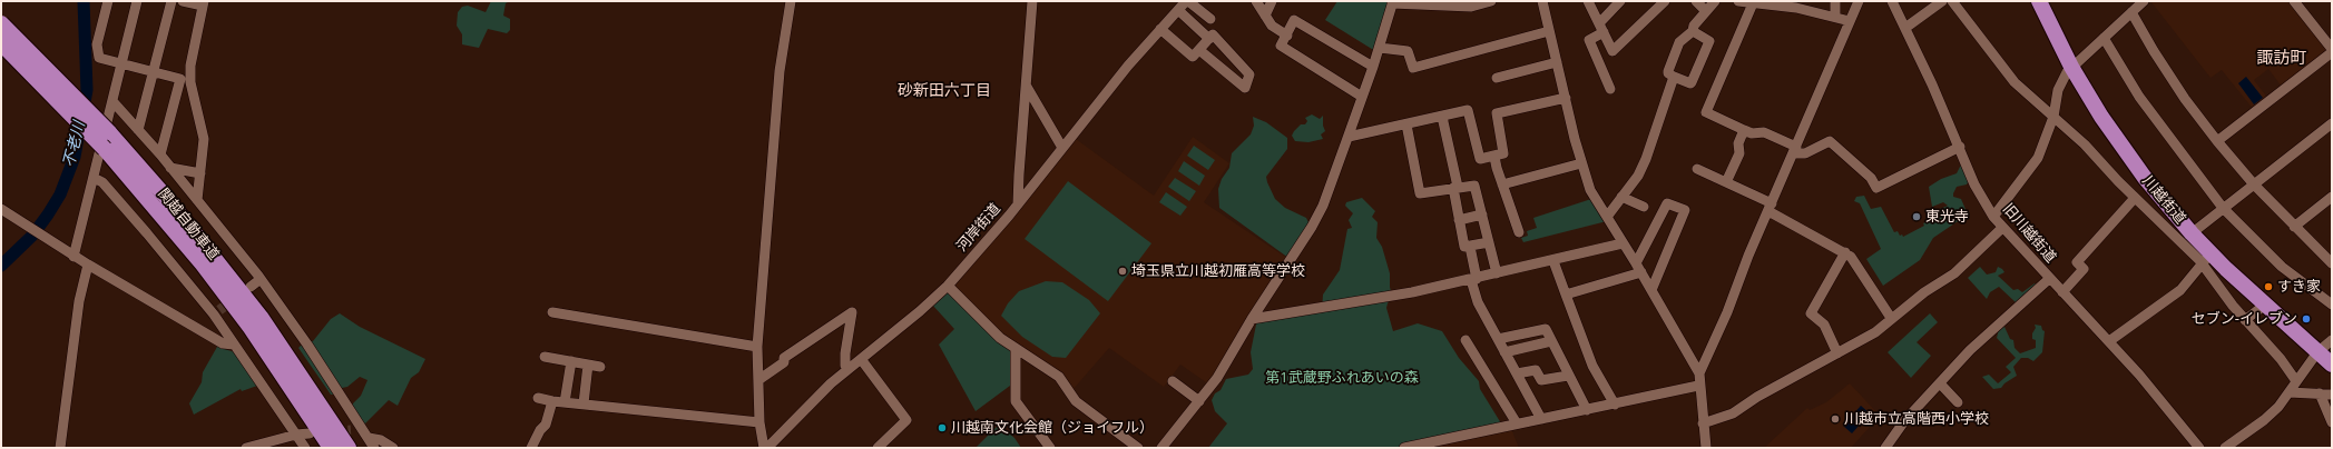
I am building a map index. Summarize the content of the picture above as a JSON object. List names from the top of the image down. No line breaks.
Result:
{"streets":{"highway":["川越街道","関越自動車道"],"street":["河岸街道","旧川越街道"]},"districts":["諏訪町","砂新田六丁目"],"water":["不老川"],"parks":["第1武蔵野ふれあいの森"],"places":["東光寺","埼玉県立川越初雁高等学校","すき家","セブン-イレブン","川越市立高階西小学校","川越南文化会館（ジョイフル）"]}
